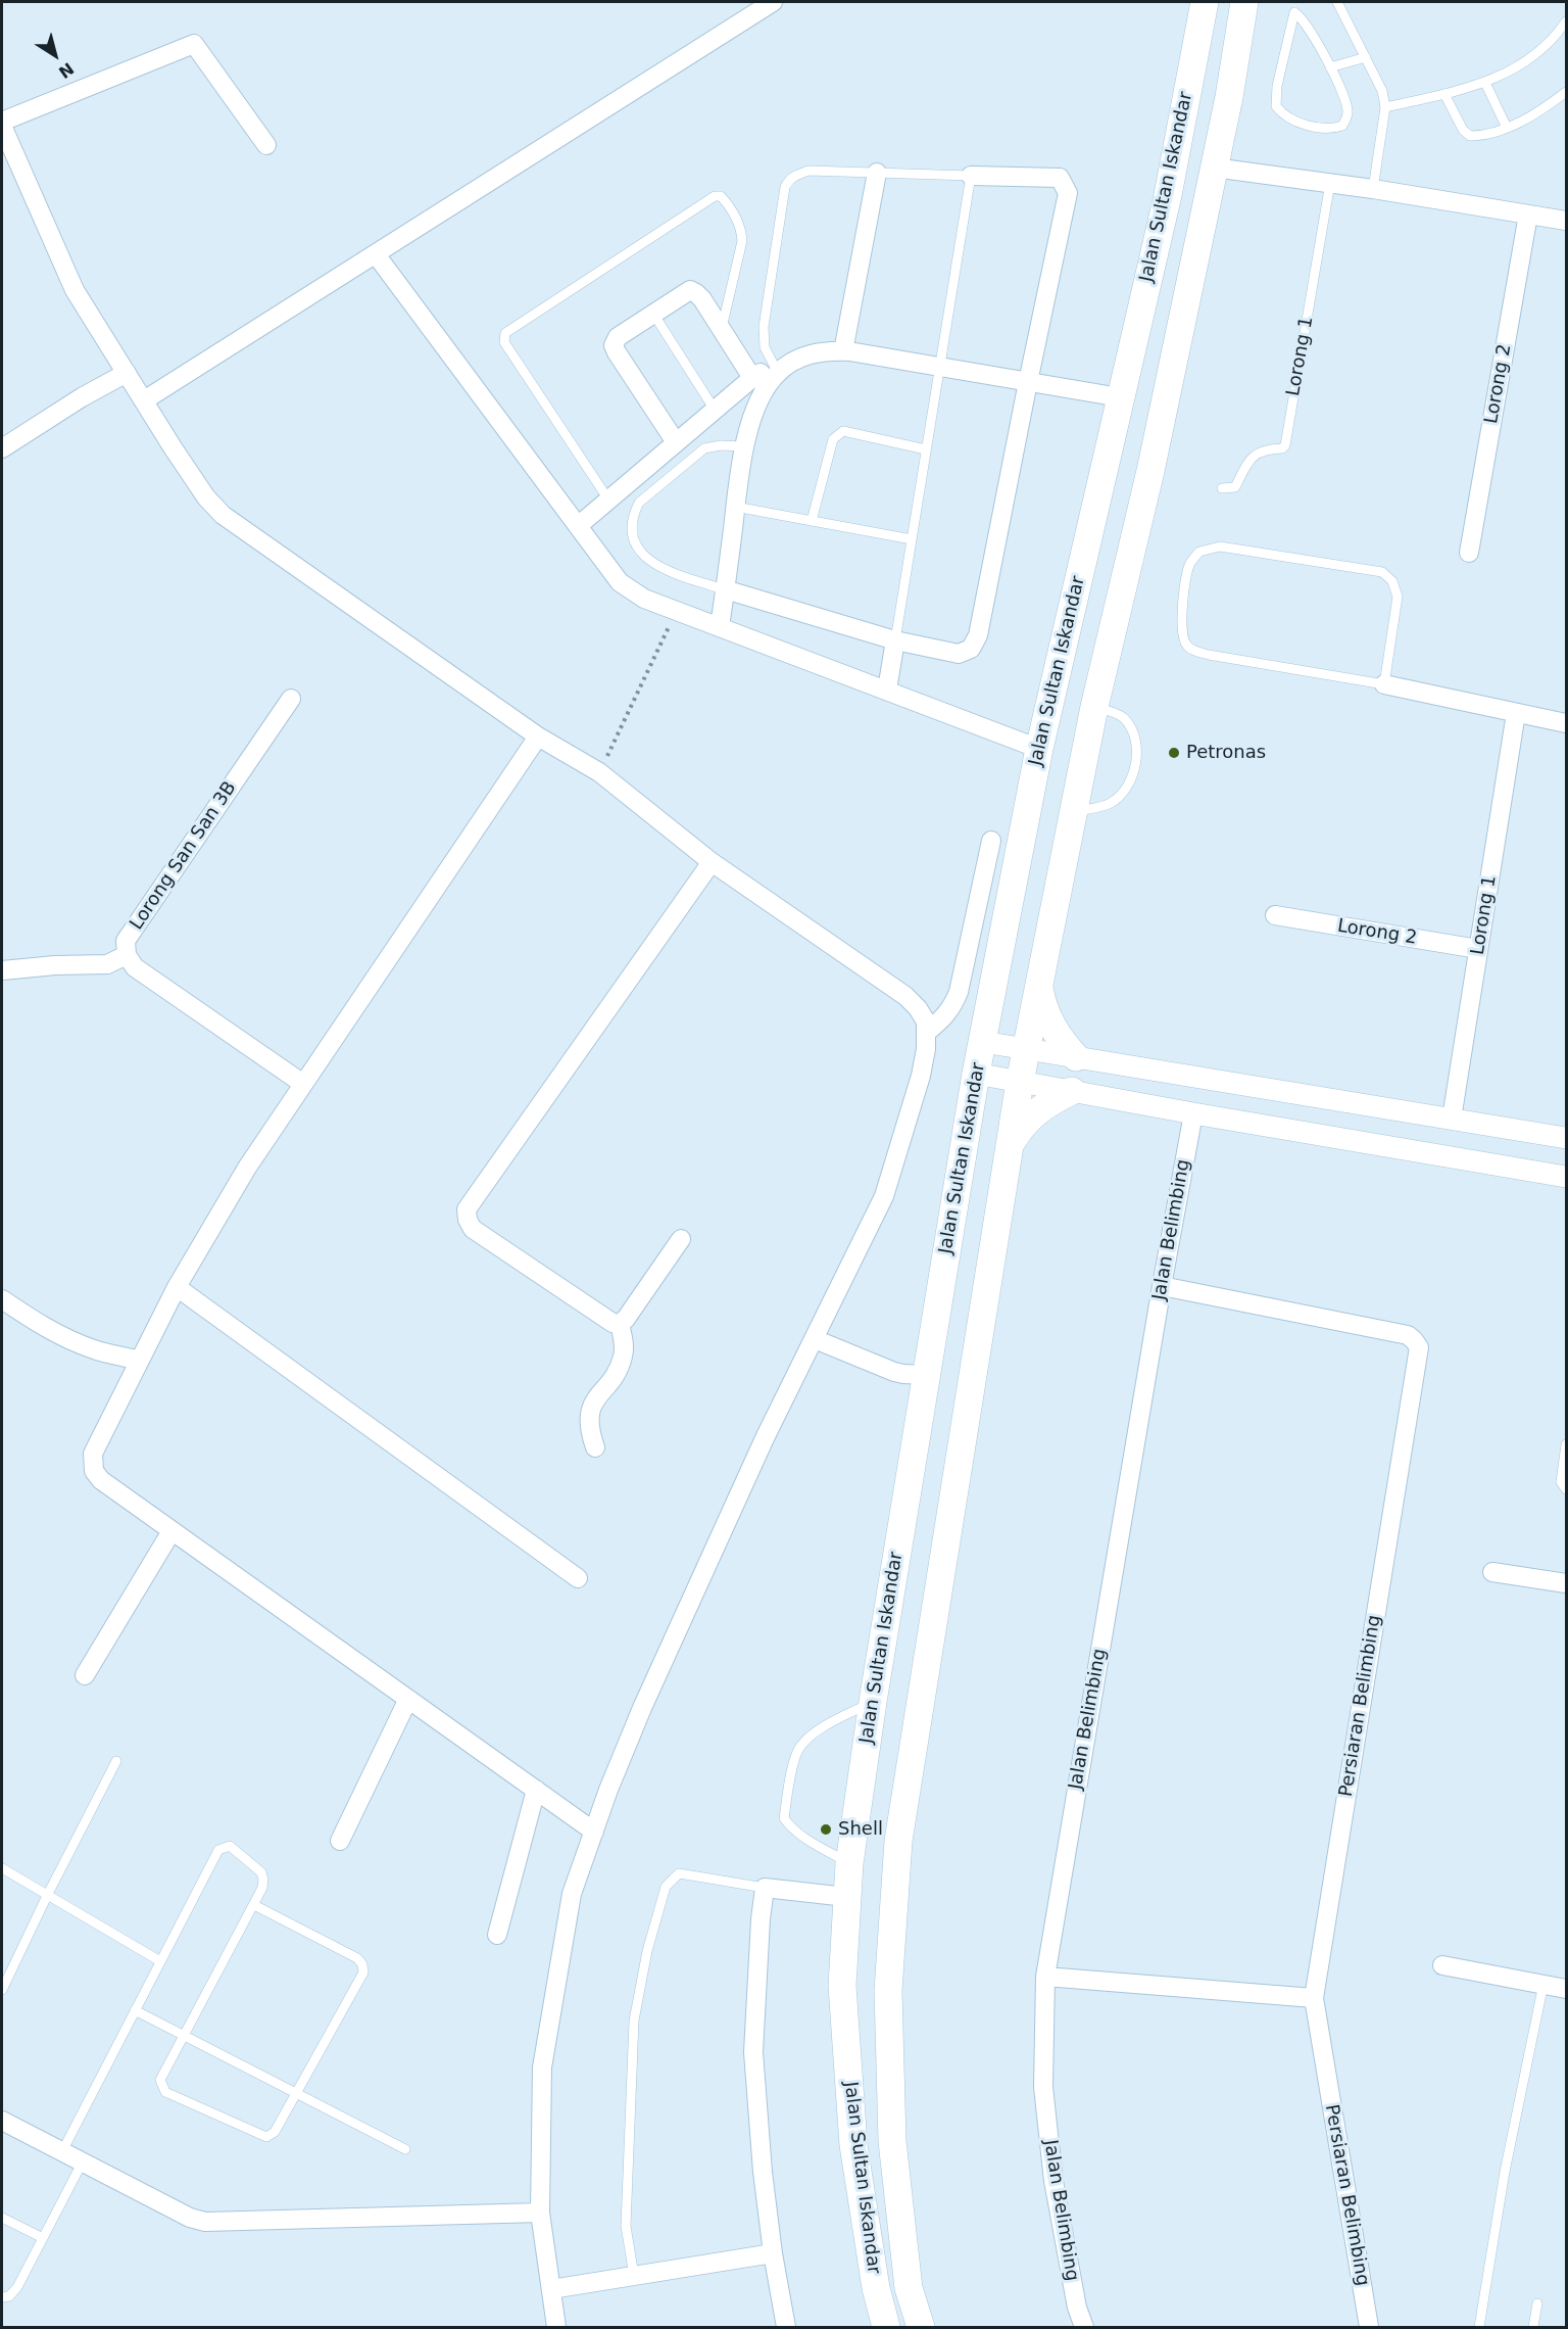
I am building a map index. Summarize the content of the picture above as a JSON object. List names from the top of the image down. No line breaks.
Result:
{"streets":{"main road":["Jalan Sultan Iskandar"],"street":["Lorong 1","Lorong 2","Lorong San San 3B","Jalan Belimbing","Persiaran Belimbing"]},"crossings":[["Lorong 1","Lorong 2"],["Jalan Belimbing","Persiaran Belimbing"]],"places":["Petronas","Shell"],"north":"bottom right"}
